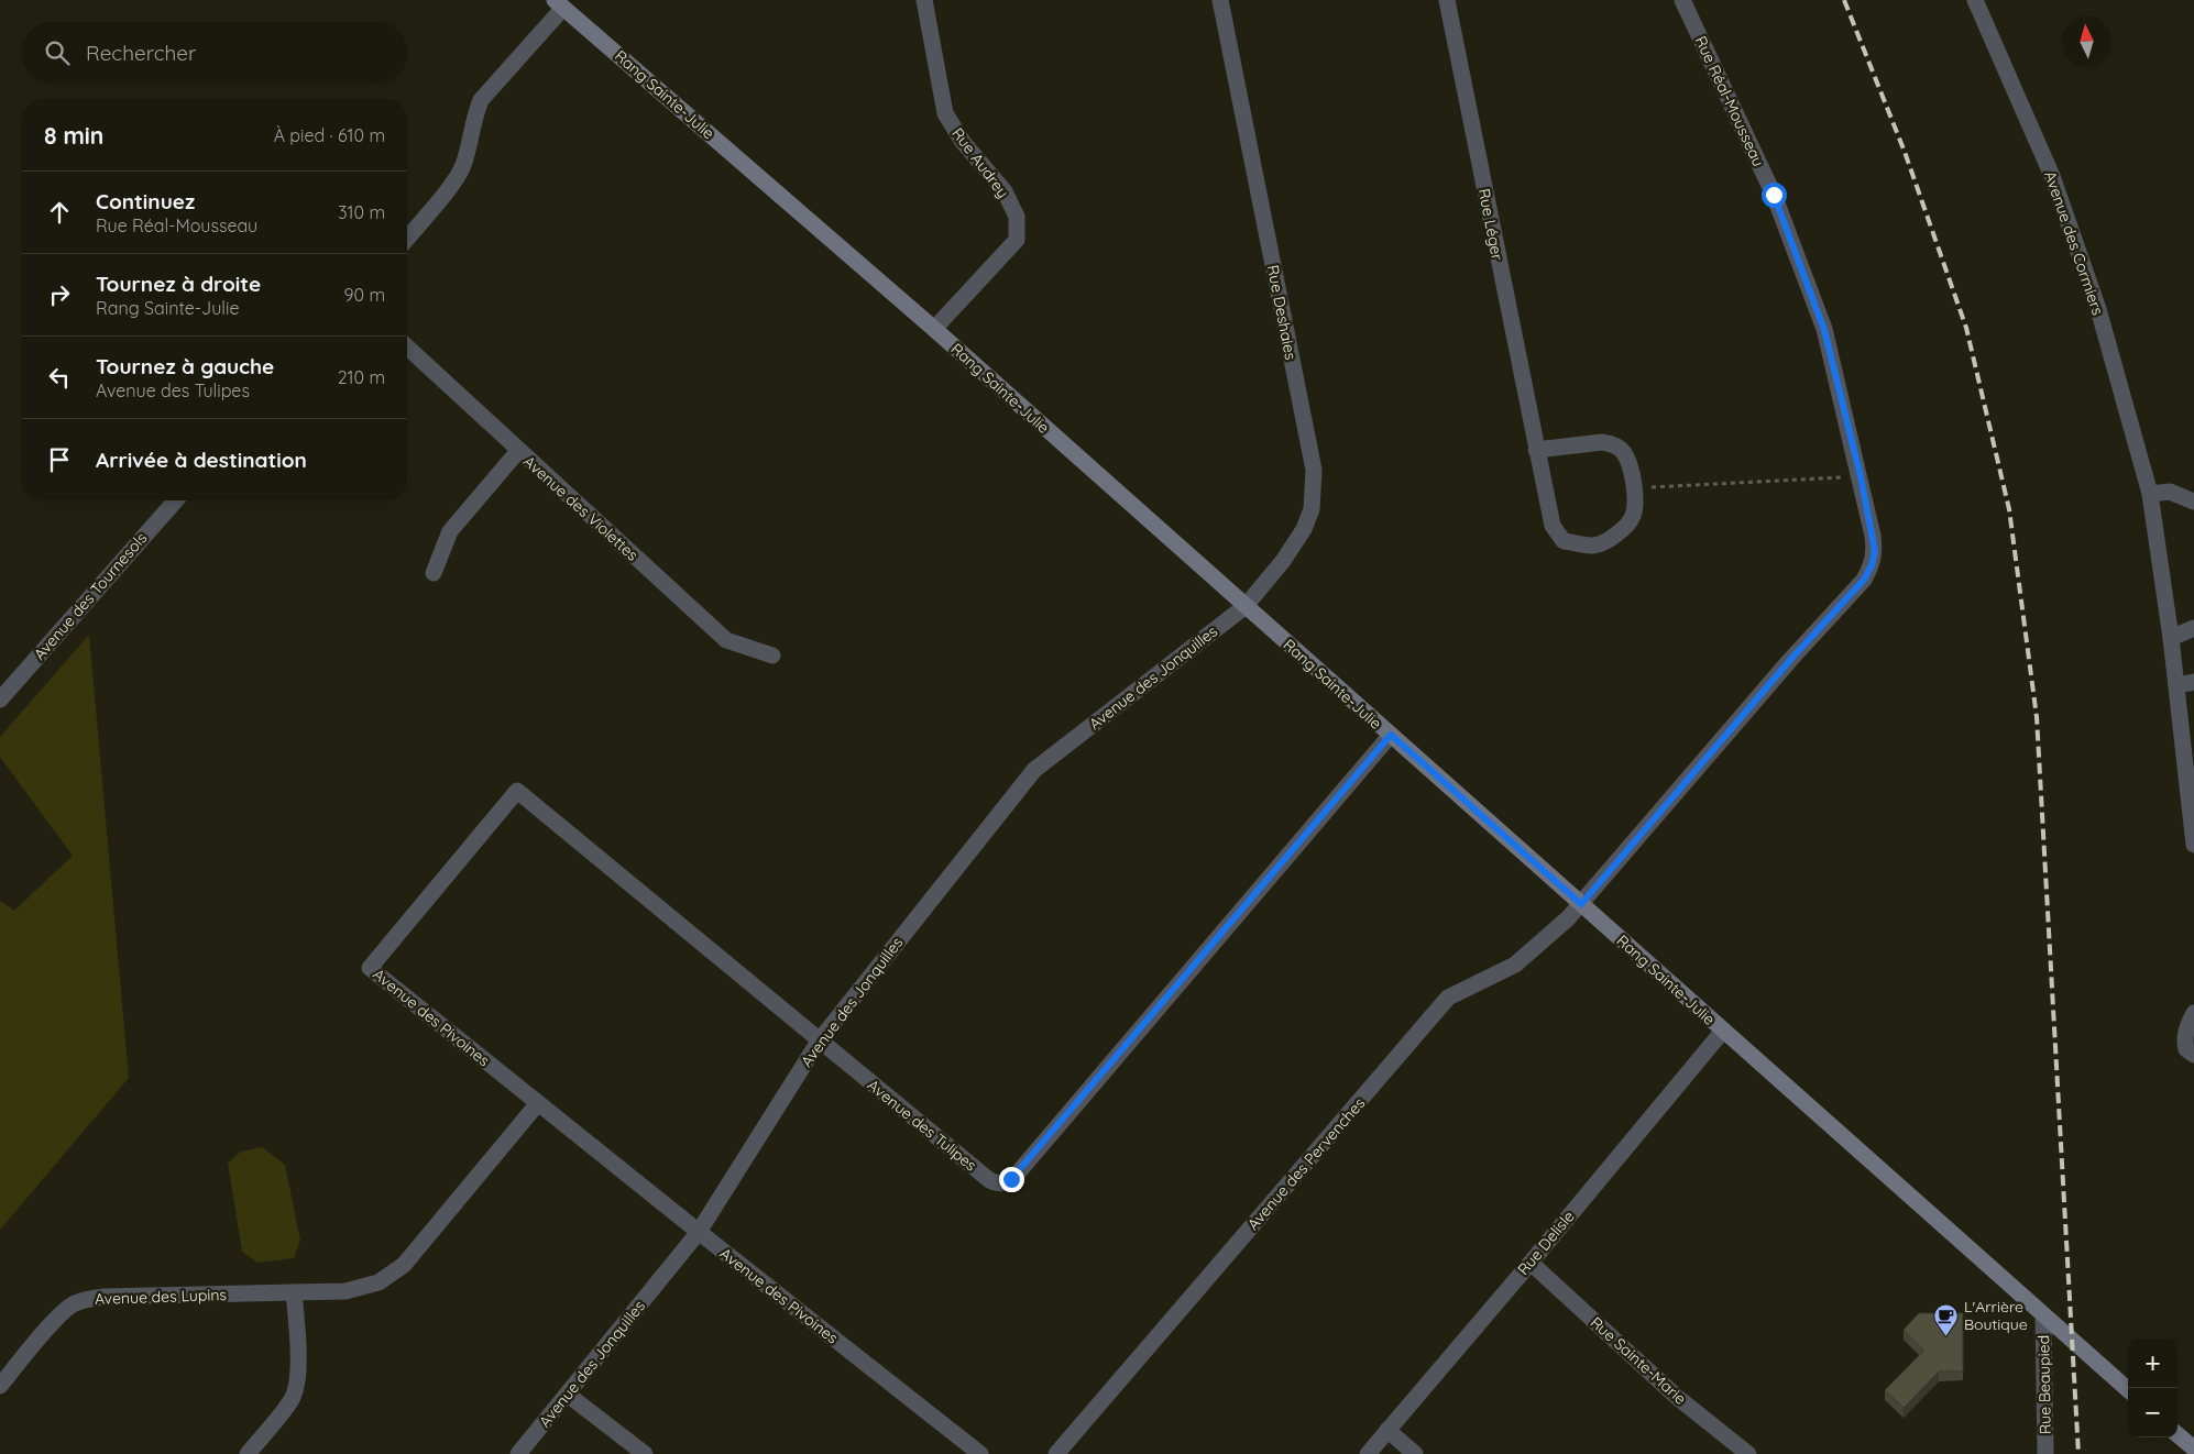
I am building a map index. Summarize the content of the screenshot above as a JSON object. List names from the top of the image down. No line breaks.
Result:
{"streets":{"street":["Rang Sainte-Julie","Rue Réal-Mousseau","Rue Audrey","Rue Léger","Avenue des Cormiers","Rue Deshaies","Avenue des Violettes","Avenue des Tournesols","Avenue des Jonquilles","Avenue des Pivoines","Avenue des Tulipes","Avenue des Pervenches","Rue Delisle","Avenue des Lupins","Rue Sainte-Marie","Rue Beaupied"]},"crossings":[["Rang Sainte-Julie","Rue Réal-Mousseau"],["Rang Sainte-Julie","Rue Audrey"],["Rang Sainte-Julie","Rue Deshaies"],["Rang Sainte-Julie","Avenue des Jonquilles"],["Rang Sainte-Julie","Avenue des Tulipes"],["Rang Sainte-Julie","Avenue des Pervenches"],["Rang Sainte-Julie","Rue Delisle"],["Rang Sainte-Julie","Rue Beaupied"],["Rue Réal-Mousseau","Avenue des Pervenches"],["Rue Deshaies","Avenue des Jonquilles"],["Avenue des Jonquilles","Avenue des Pivoines"],["Avenue des Jonquilles","Avenue des Tulipes"],["Avenue des Pivoines","Avenue des Tulipes"],["Avenue des Pivoines","Avenue des Lupins"],["Rue Delisle","Rue Sainte-Marie"]],"places":{"cafe":["L'Arrière Boutique"]},"north":"top","page":{"search":"Rechercher","heading":["8 min","À pied · 610 m"],"list":[["Continuez","Rue Réal-Mousseau","310 m"],["Tournez à droite","Rang Sainte-Julie","90 m"],["Tournez à gauche","Avenue des Tulipes","210 m"],"Arrivée à destination"],"map_buttons":["+","−"]}}
